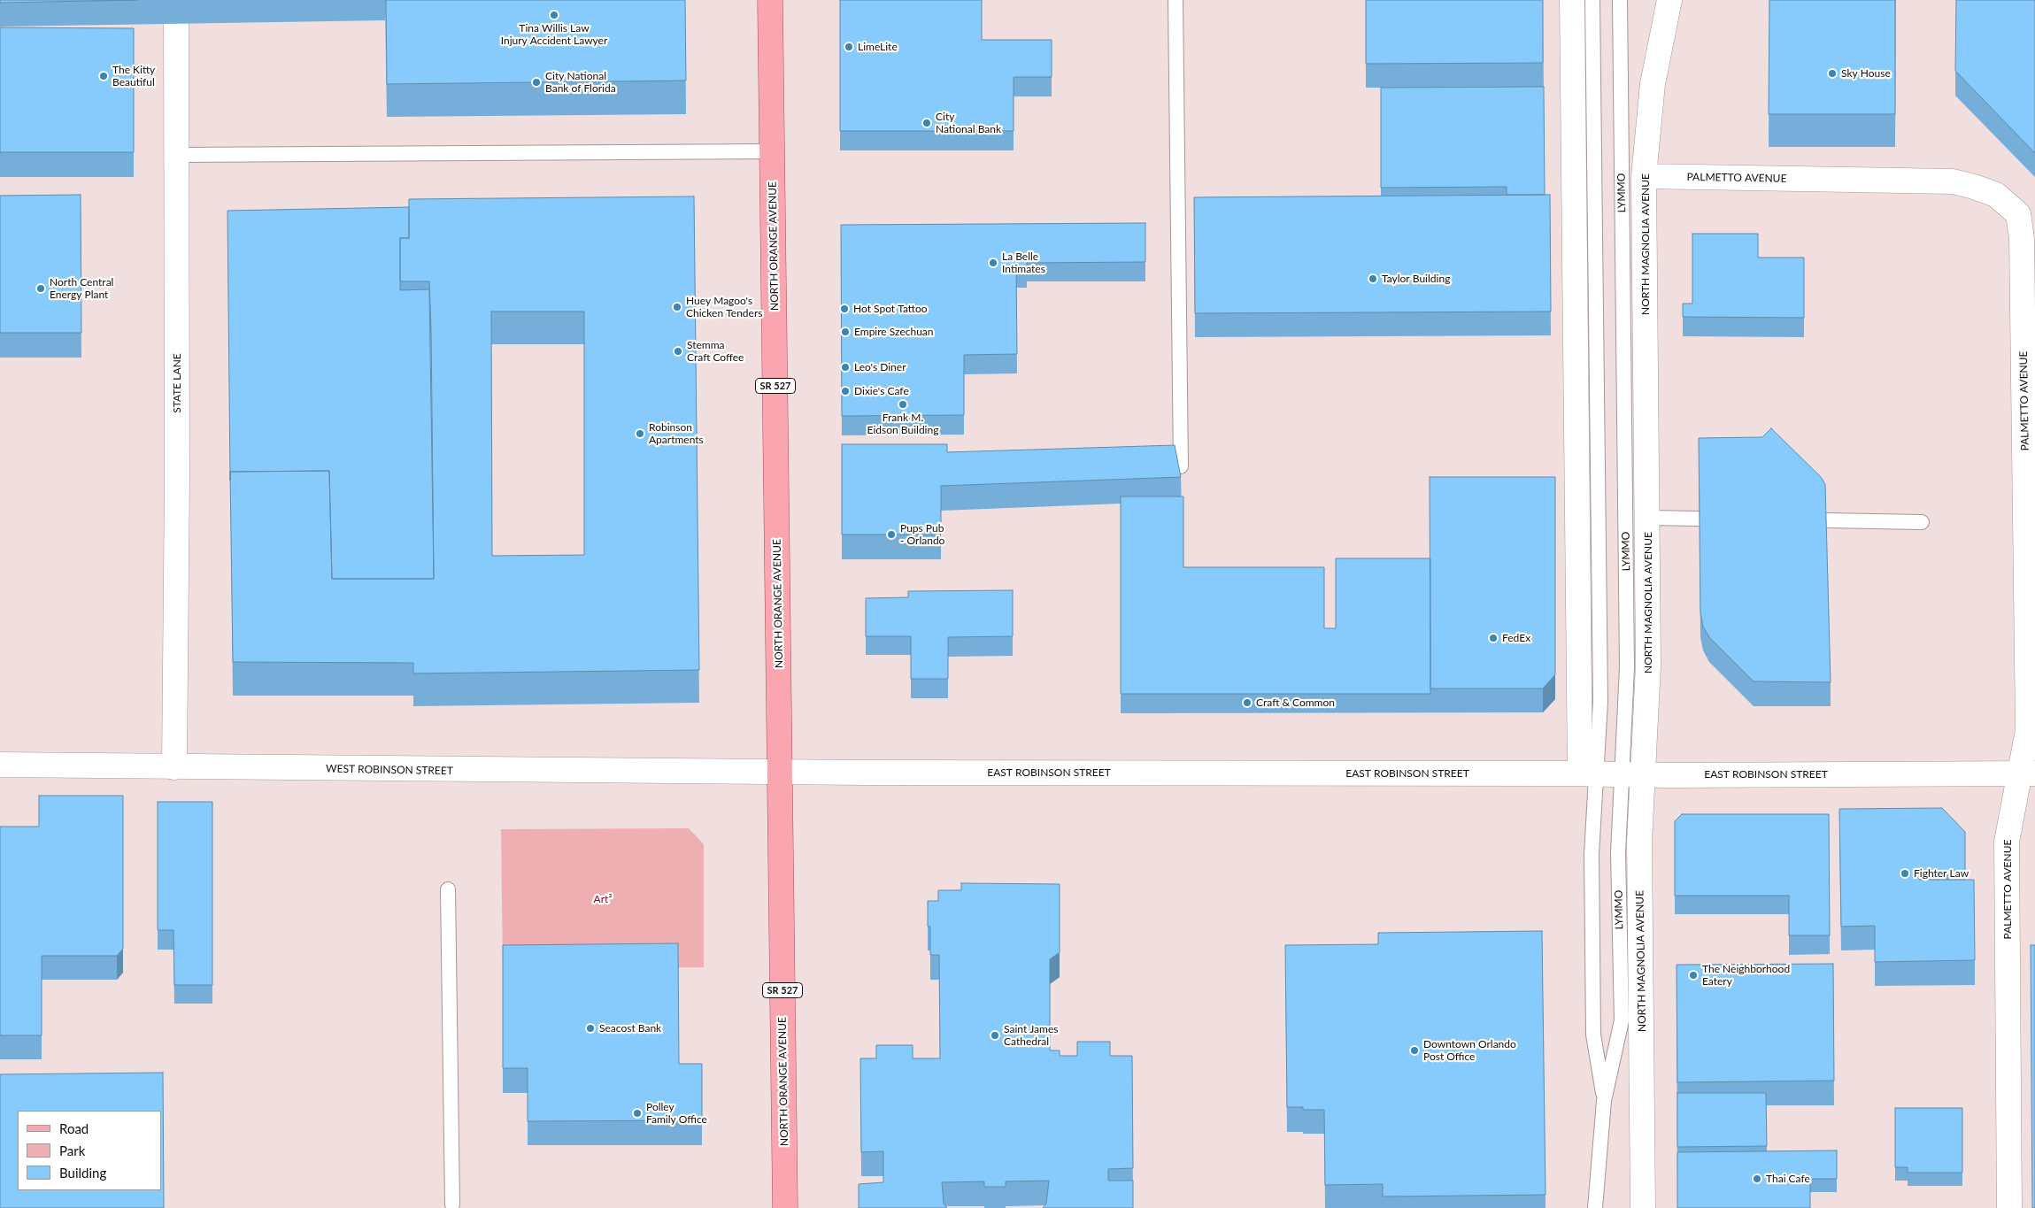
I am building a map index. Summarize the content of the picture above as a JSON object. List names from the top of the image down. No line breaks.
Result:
{"streets":{"main road":["NORTH ORANGE AVENUE","SR 527"],"street":["PALMETTO AVENUE","NORTH MAGNOLIA AVENUE","STATE LANE","WEST ROBINSON STREET","EAST ROBINSON STREET"],"lane":["LYMMO"]},"crossings":[["PALMETTO AVENUE","NORTH MAGNOLIA AVENUE"],["PALMETTO AVENUE","EAST ROBINSON STREET"],["LYMMO","NORTH MAGNOLIA AVENUE"],["LYMMO","EAST ROBINSON STREET"],["NORTH MAGNOLIA AVENUE","EAST ROBINSON STREET"],["NORTH ORANGE AVENUE","WEST ROBINSON STREET"],["NORTH ORANGE AVENUE","EAST ROBINSON STREET"],["STATE LANE","WEST ROBINSON STREET"],["WEST ROBINSON STREET","EAST ROBINSON STREET"]],"parks":["Art²"],"places":["Tina Willis Law Injury Accident Lawyer","LimeLite","Sky House","The Kitty Beautiful","City National Bank of Florida","City National Bank","La Belle Intimates","Taylor Building","North Central Energy Plant","Huey Magoo's Chicken Tenders","Hot Spot Tattoo","Empire Szechuan","Stemma Craft Coffee","Leo's Diner","Dixie's Cafe","Frank M. Eidson Building","Robinson Apartments","Pups Pub - Orlando","FedEx","Craft & Common","Fighter Law","The Neighborhood Eatery","Seacost Bank","Saint James Cathedral","Downtown Orlando Post Office","Polley Family Office","Thai Cafe"],"legend":["Road","Park","Building"]}
